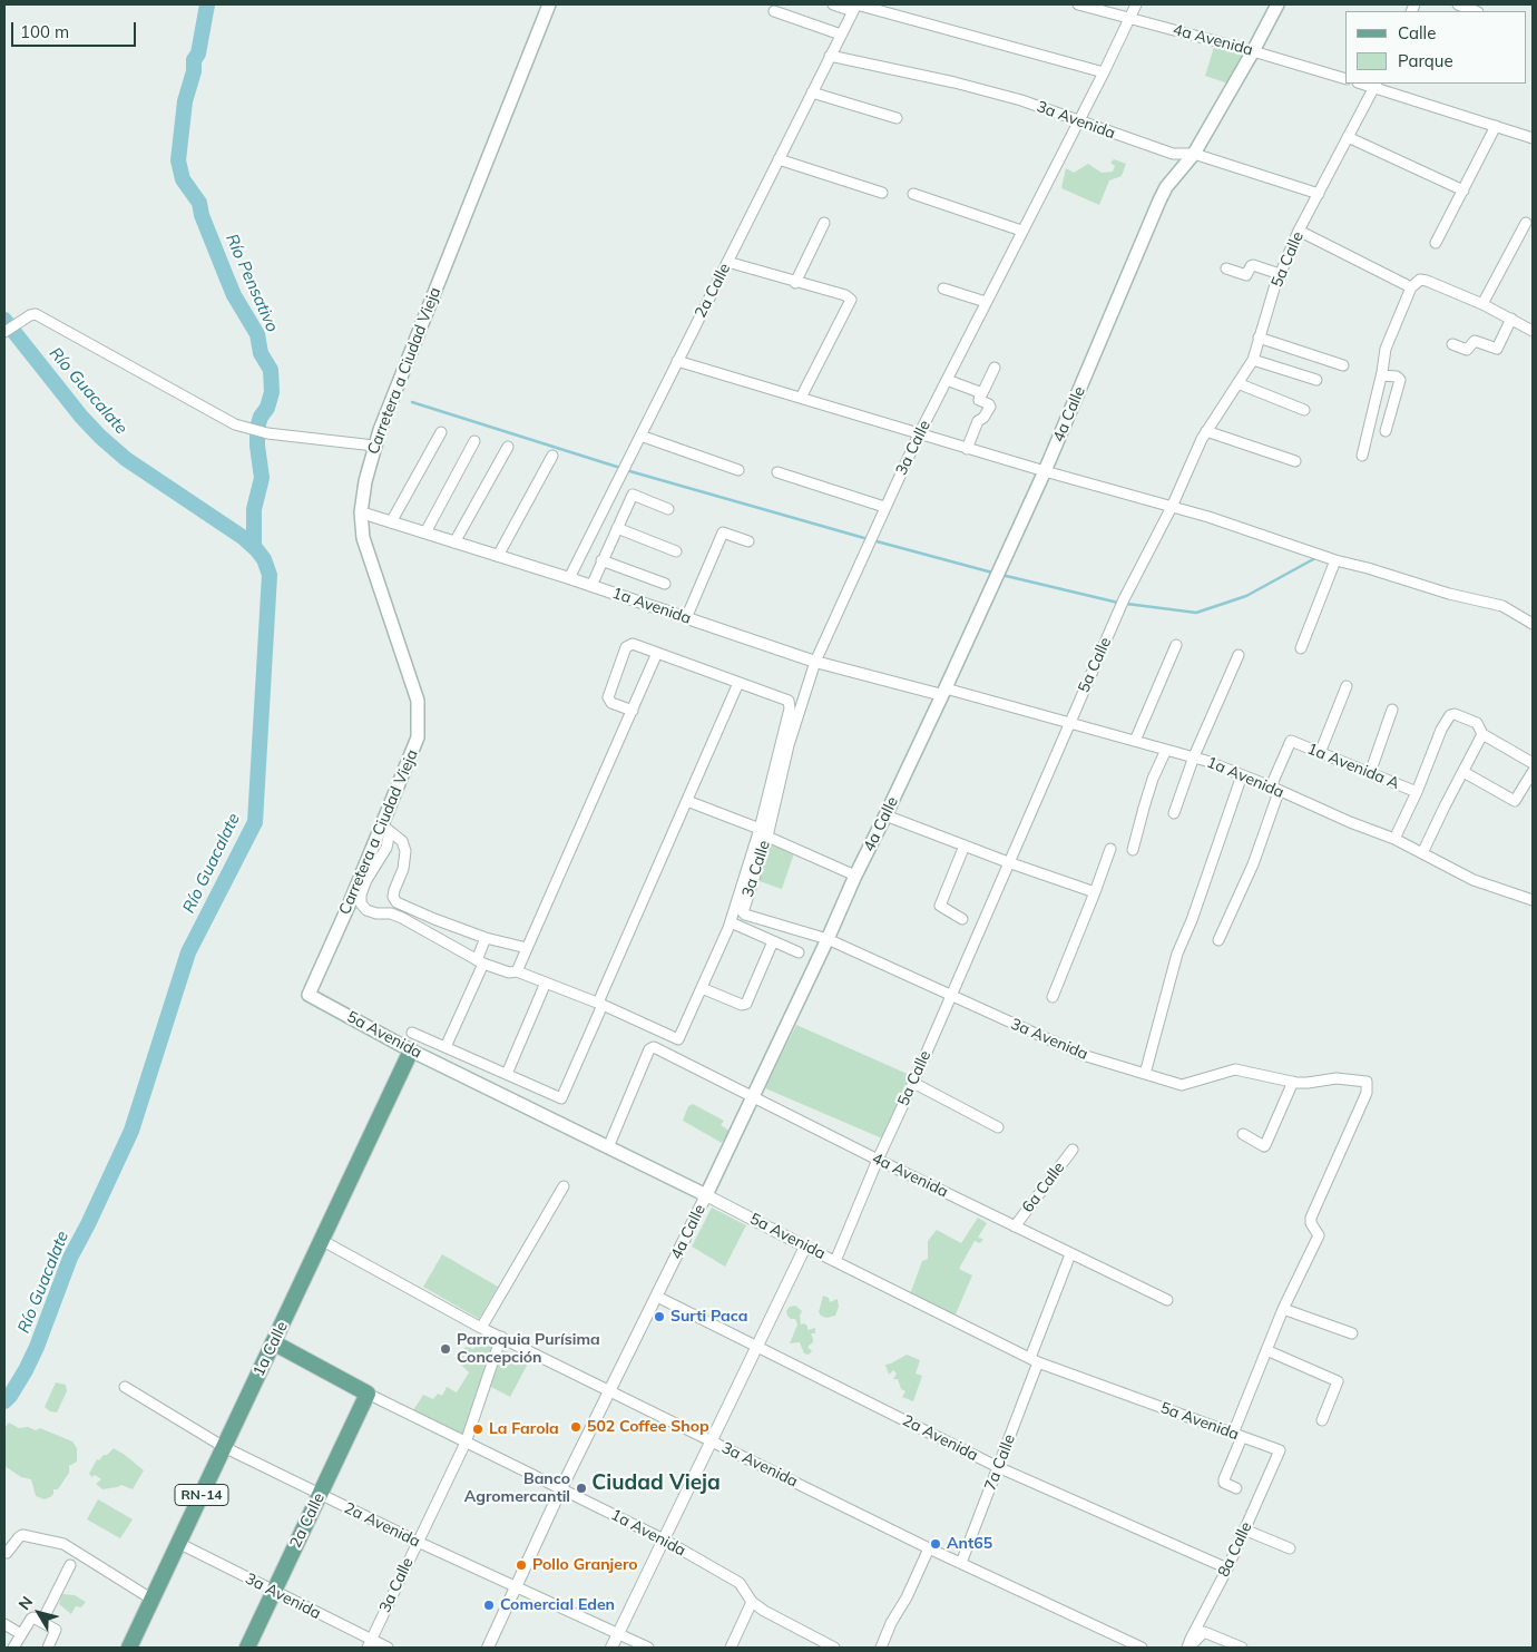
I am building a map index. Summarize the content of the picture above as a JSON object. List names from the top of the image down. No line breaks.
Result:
{"streets":{"main road":["2a Calle","Carretera a Ciudad Vieja","4a Calle","1a Avenida","5a Avenida","1a Calle","RN-14"],"street":["4a Avenida","3a Avenida","5a Calle","3a Calle","1a Avenida A","6a Calle","2a Avenida","7a Calle","8a Calle"]},"crossings":[["4a Avenida","5a Calle"],["4a Avenida","4a Calle"],["4a Avenida","3a Calle"],["4a Avenida","5a Avenida"],["4a Avenida","6a Calle"],["4a Avenida","7a Calle"],["3a Avenida","5a Calle"],["3a Avenida","2a Calle"],["3a Avenida","4a Calle"],["3a Avenida","3a Calle"],["3a Avenida","1a Calle"],["3a Avenida","7a Calle"],["5a Calle","1a Avenida"],["5a Calle","5a Avenida"],["2a Calle","1a Avenida"],["2a Calle","2a Avenida"],["Carretera a Ciudad Vieja","1a Avenida"],["Carretera a Ciudad Vieja","5a Avenida"],["4a Calle","1a Avenida"],["4a Calle","5a Avenida"],["4a Calle","2a Avenida"],["3a Calle","1a Avenida"],["3a Calle","2a Avenida"],["1a Avenida","1a Avenida A"],["1a Avenida","1a Calle"],["5a Avenida","1a Calle"],["5a Avenida","7a Calle"],["5a Avenida","8a Calle"],["1a Calle","2a Avenida"],["2a Avenida","7a Calle"],["2a Avenida","8a Calle"]],"districts":["Ciudad Vieja"],"water":["Río Pensativo","Río Guacalate"],"places":["Surti Paca","Parroquia Purísima Concepción","502 Coffee Shop","La Farola","Banco Agromercantil","Ant65","Pollo Granjero","Comercial Eden"],"legend":["Calle","Parque"],"scale_bar":"100 m","north":"top left"}
